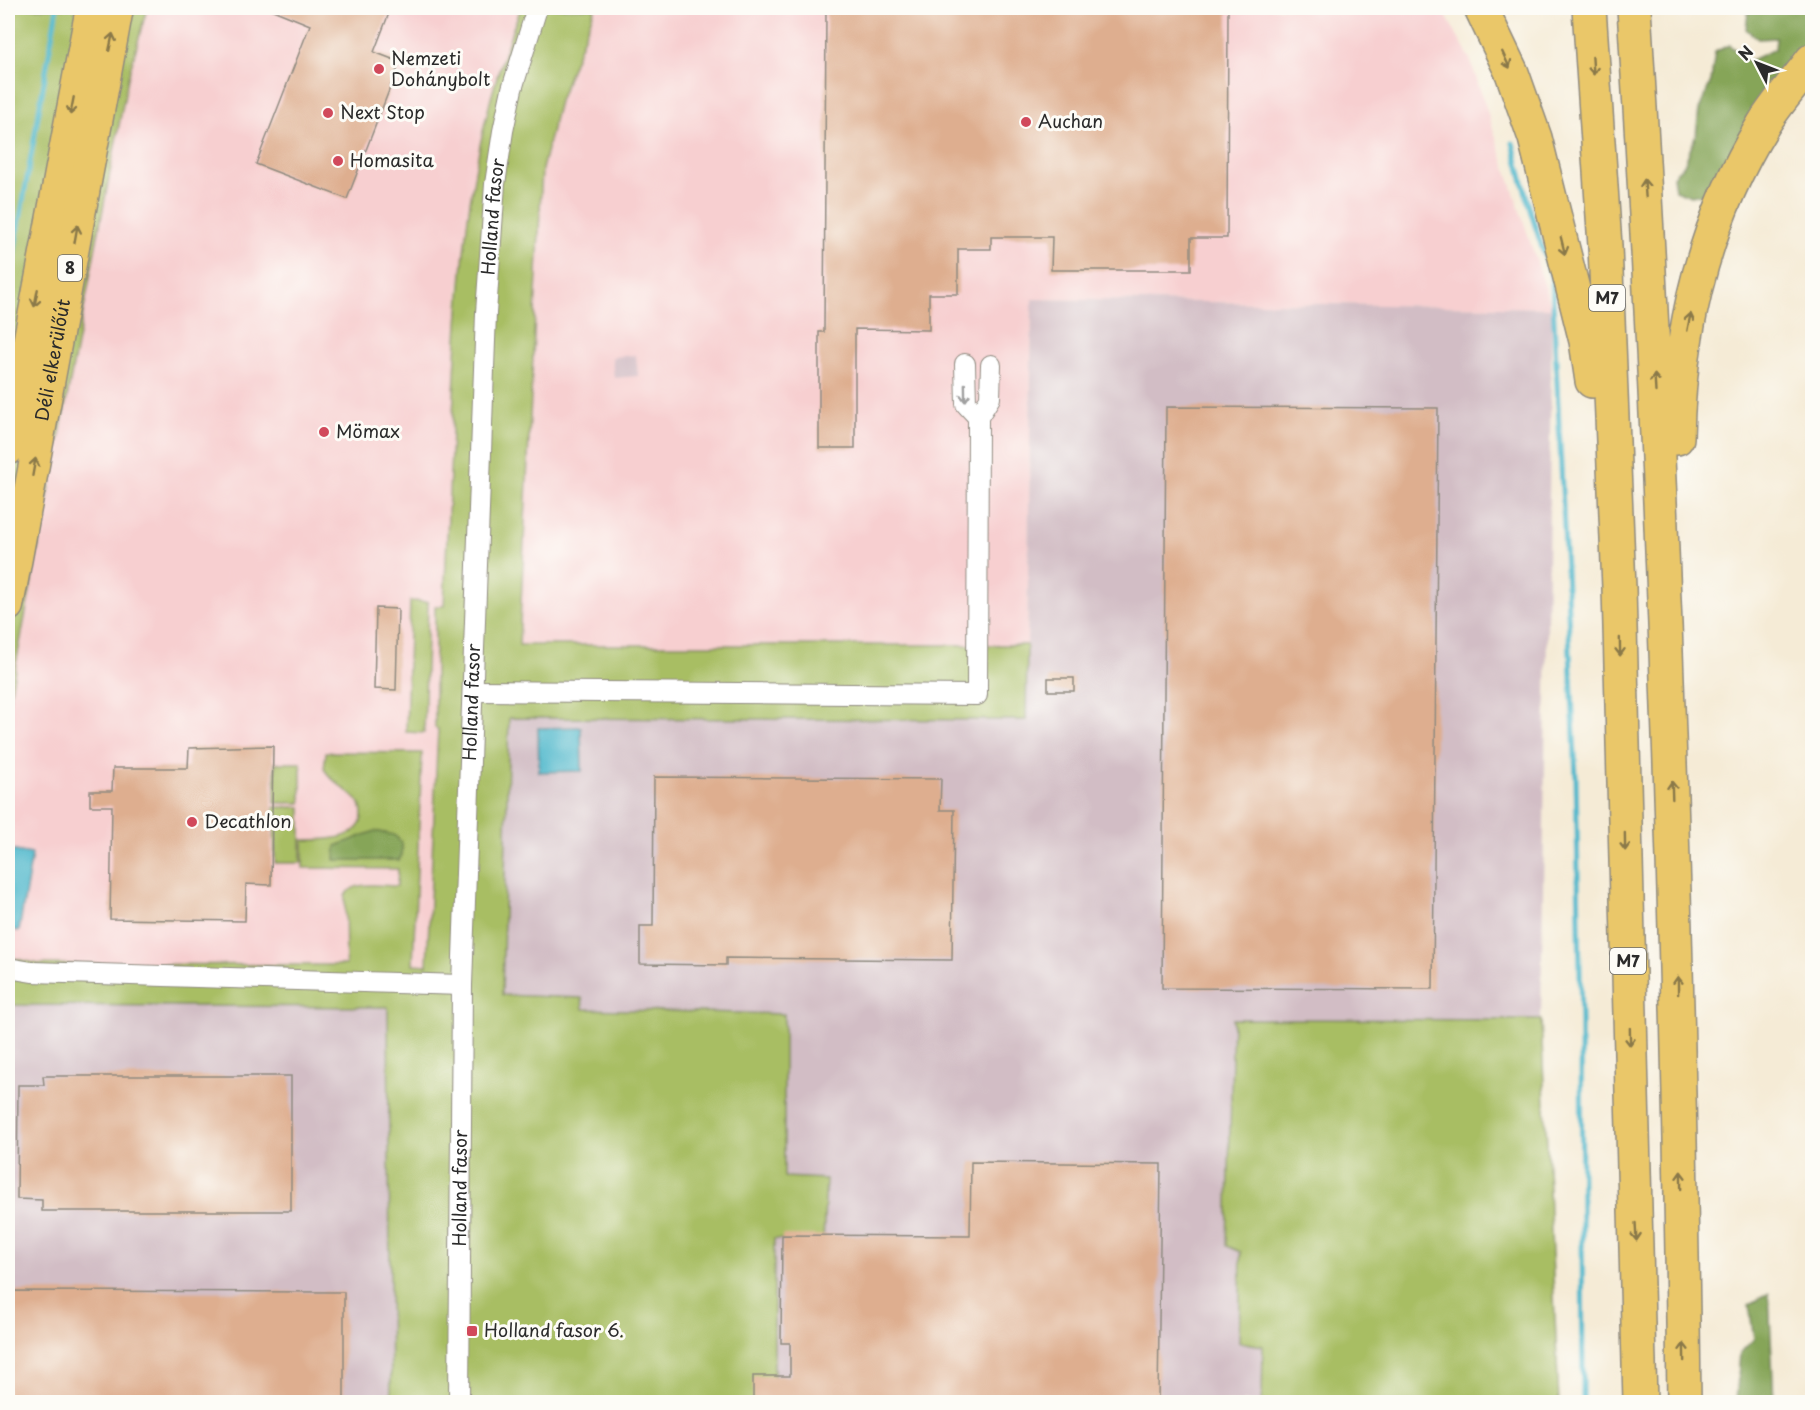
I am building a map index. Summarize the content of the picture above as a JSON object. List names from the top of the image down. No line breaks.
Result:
{"streets":{"highway":["M7"],"main road":["8","Déli elkerülőút"],"street":["Holland fasor"]},"places":{"other":["Nemzeti Dohánybolt","Next Stop","Auchan","Homasita","Mömax","Decathlon"],"transit":["Holland fasor 6."]},"north":"top left"}
